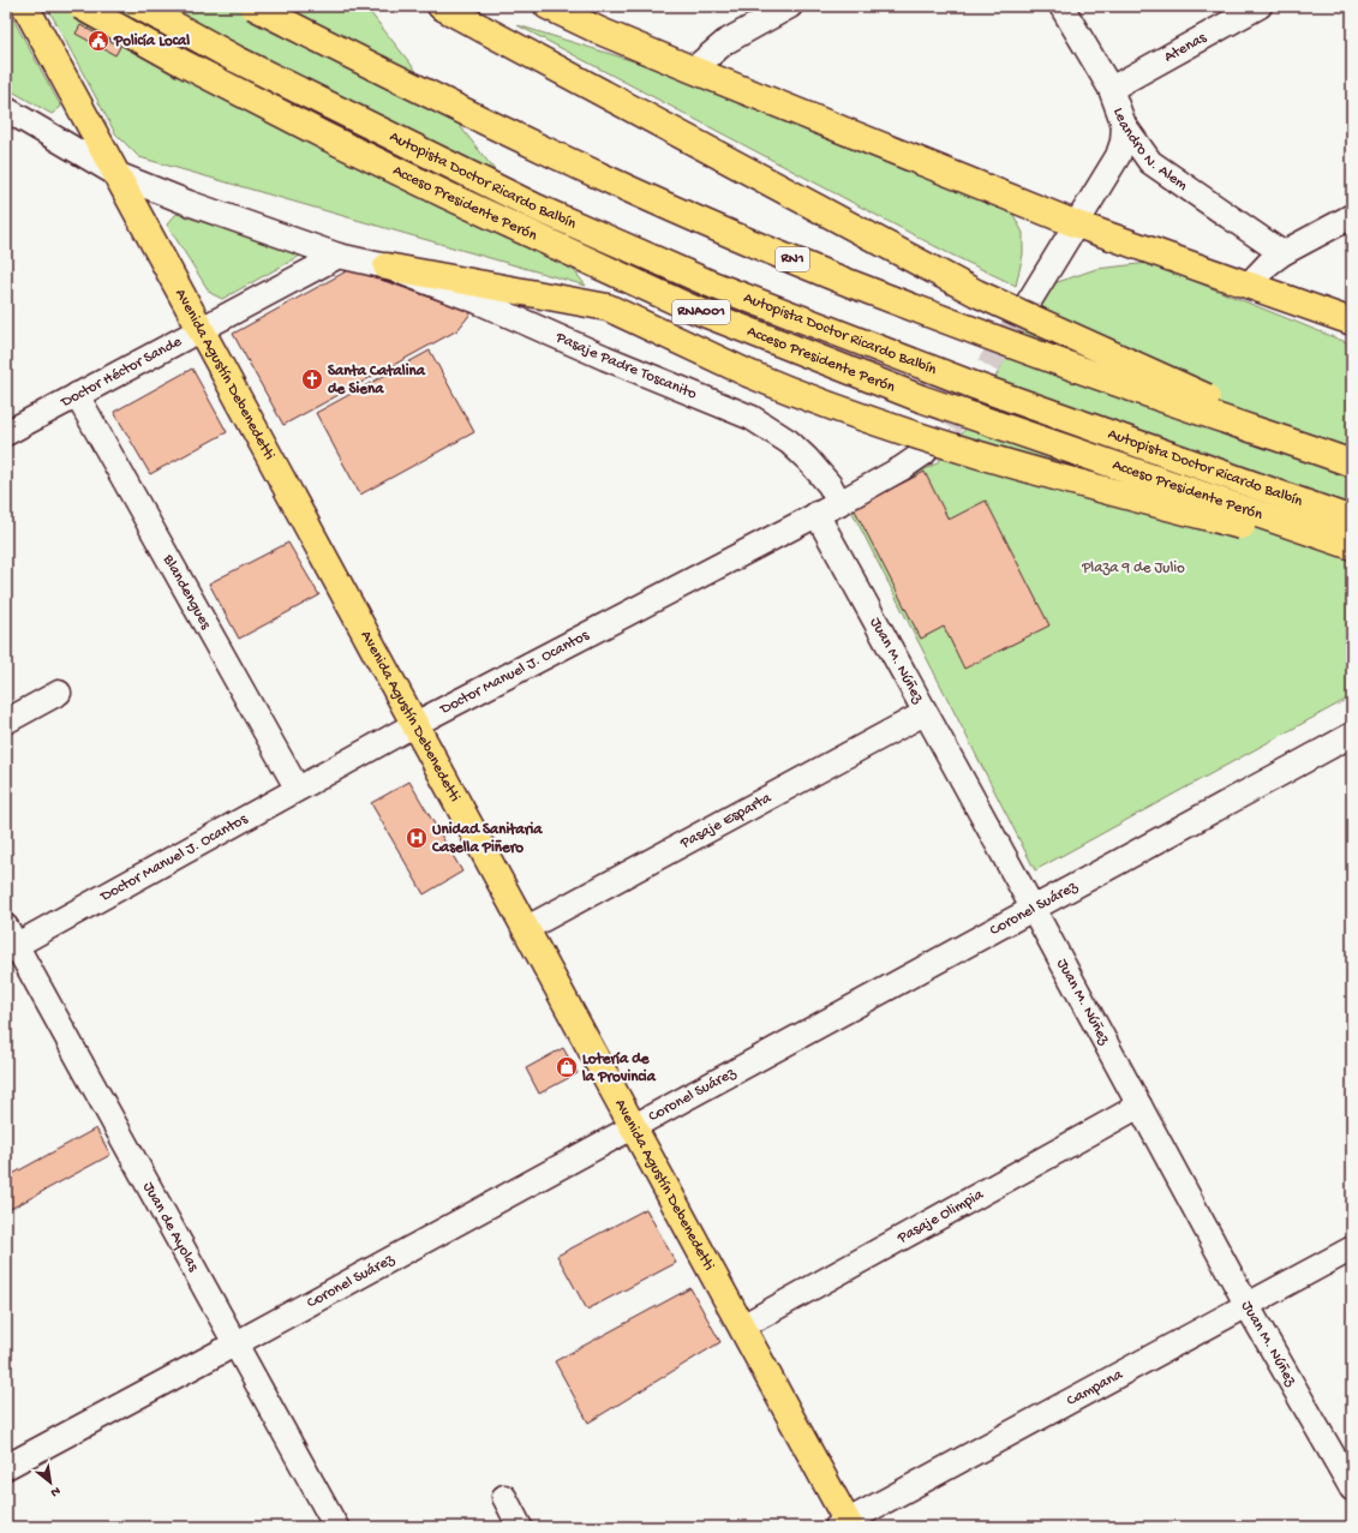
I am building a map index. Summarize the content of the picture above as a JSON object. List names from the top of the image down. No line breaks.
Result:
{"streets":{"main road":["Autopista Doctor Ricardo Balbín","Acceso Presidente Perón","RN1","RNA001","Avenida Agustín Debenedetti"],"street":["Atenas","Leandro N. Alem","Pasaje Padre Toscanito","Doctor Héctor Sande","Blandengues","Juan M. Núñez","Doctor Manuel J. Ocantos","Pasaje Esparta","Coronel Suárez","Pasaje Olimpia","Juan de Ayolas","Campana"]},"crossings":[["Atenas","Leandro N. Alem"],["Pasaje Padre Toscanito","Doctor Héctor Sande"],["Pasaje Padre Toscanito","Avenida Agustín Debenedetti"],["Pasaje Padre Toscanito","Doctor Manuel J. Ocantos"],["Doctor Héctor Sande","Avenida Agustín Debenedetti"],["Doctor Héctor Sande","Blandengues"],["Avenida Agustín Debenedetti","Doctor Manuel J. Ocantos"],["Avenida Agustín Debenedetti","Pasaje Esparta"],["Avenida Agustín Debenedetti","Coronel Suárez"],["Avenida Agustín Debenedetti","Pasaje Olimpia"],["Avenida Agustín Debenedetti","Campana"],["Blandengues","Doctor Manuel J. Ocantos"],["Juan M. Núñez","Doctor Manuel J. Ocantos"],["Juan M. Núñez","Pasaje Esparta"],["Juan M. Núñez","Coronel Suárez"],["Juan M. Núñez","Pasaje Olimpia"],["Juan M. Núñez","Campana"],["Doctor Manuel J. Ocantos","Juan de Ayolas"],["Coronel Suárez","Juan de Ayolas"]],"parks":["Plaza 9 de Julio"],"places":{"public building":["Policía Local"],"church":["Santa Catalina de Siena"],"hospital":["Unidad Sanitaria Casella Piñero"],"shop":["Lotería de la Provincia"]},"north":"bottom right"}
